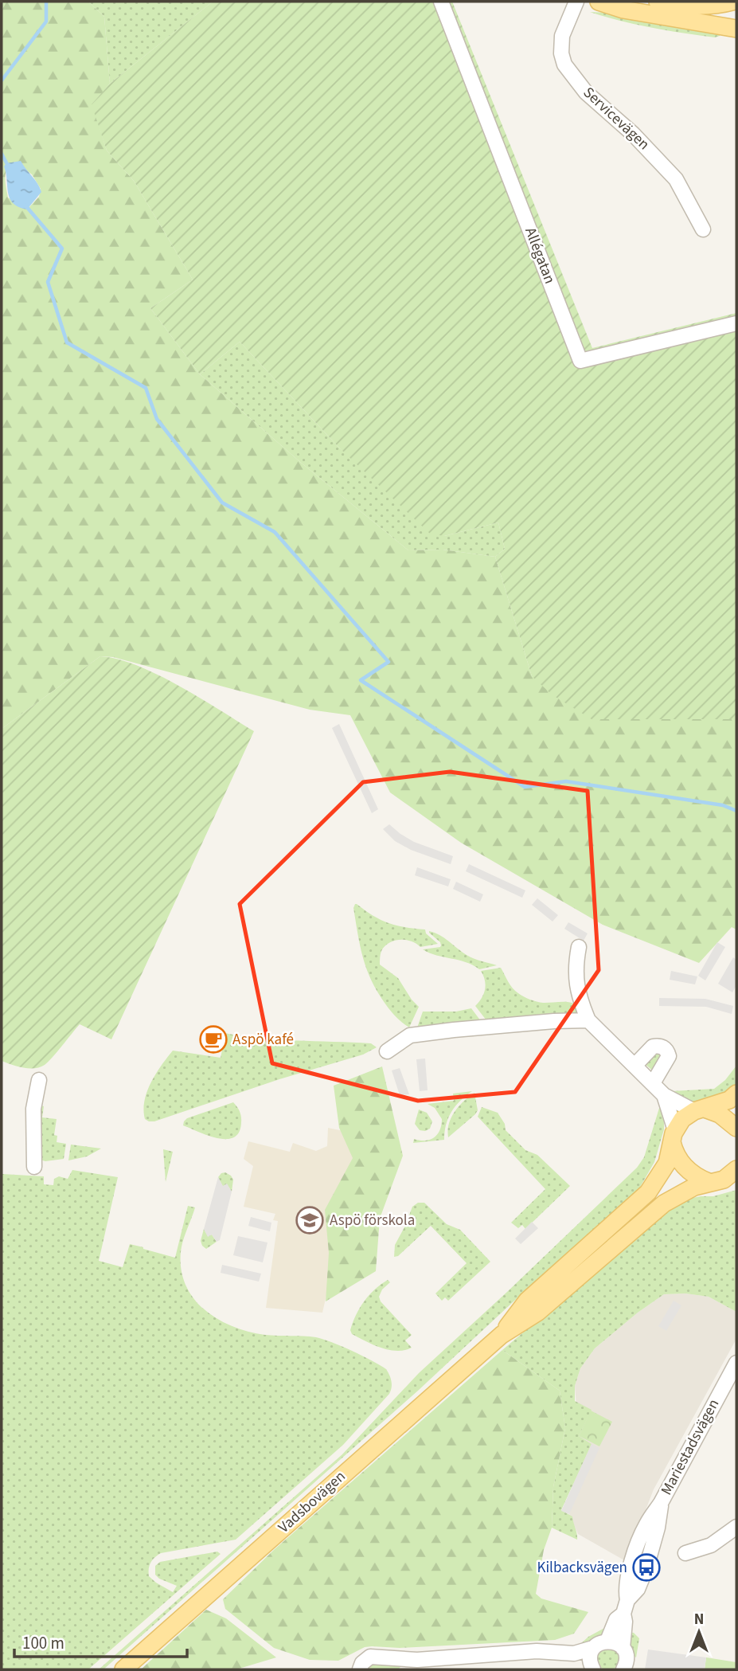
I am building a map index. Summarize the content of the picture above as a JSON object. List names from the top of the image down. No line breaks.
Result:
{"streets":{"main road":["Vadsbovägen"],"street":["Servicevägen","Allégatan","Mariestadsvägen"]},"places":{"cafe":["Aspö kafé"],"school or university":["Aspö förskola"],"bus stop":["Kilbacksvägen"]},"scale_bar":"100 m","north":"top"}
